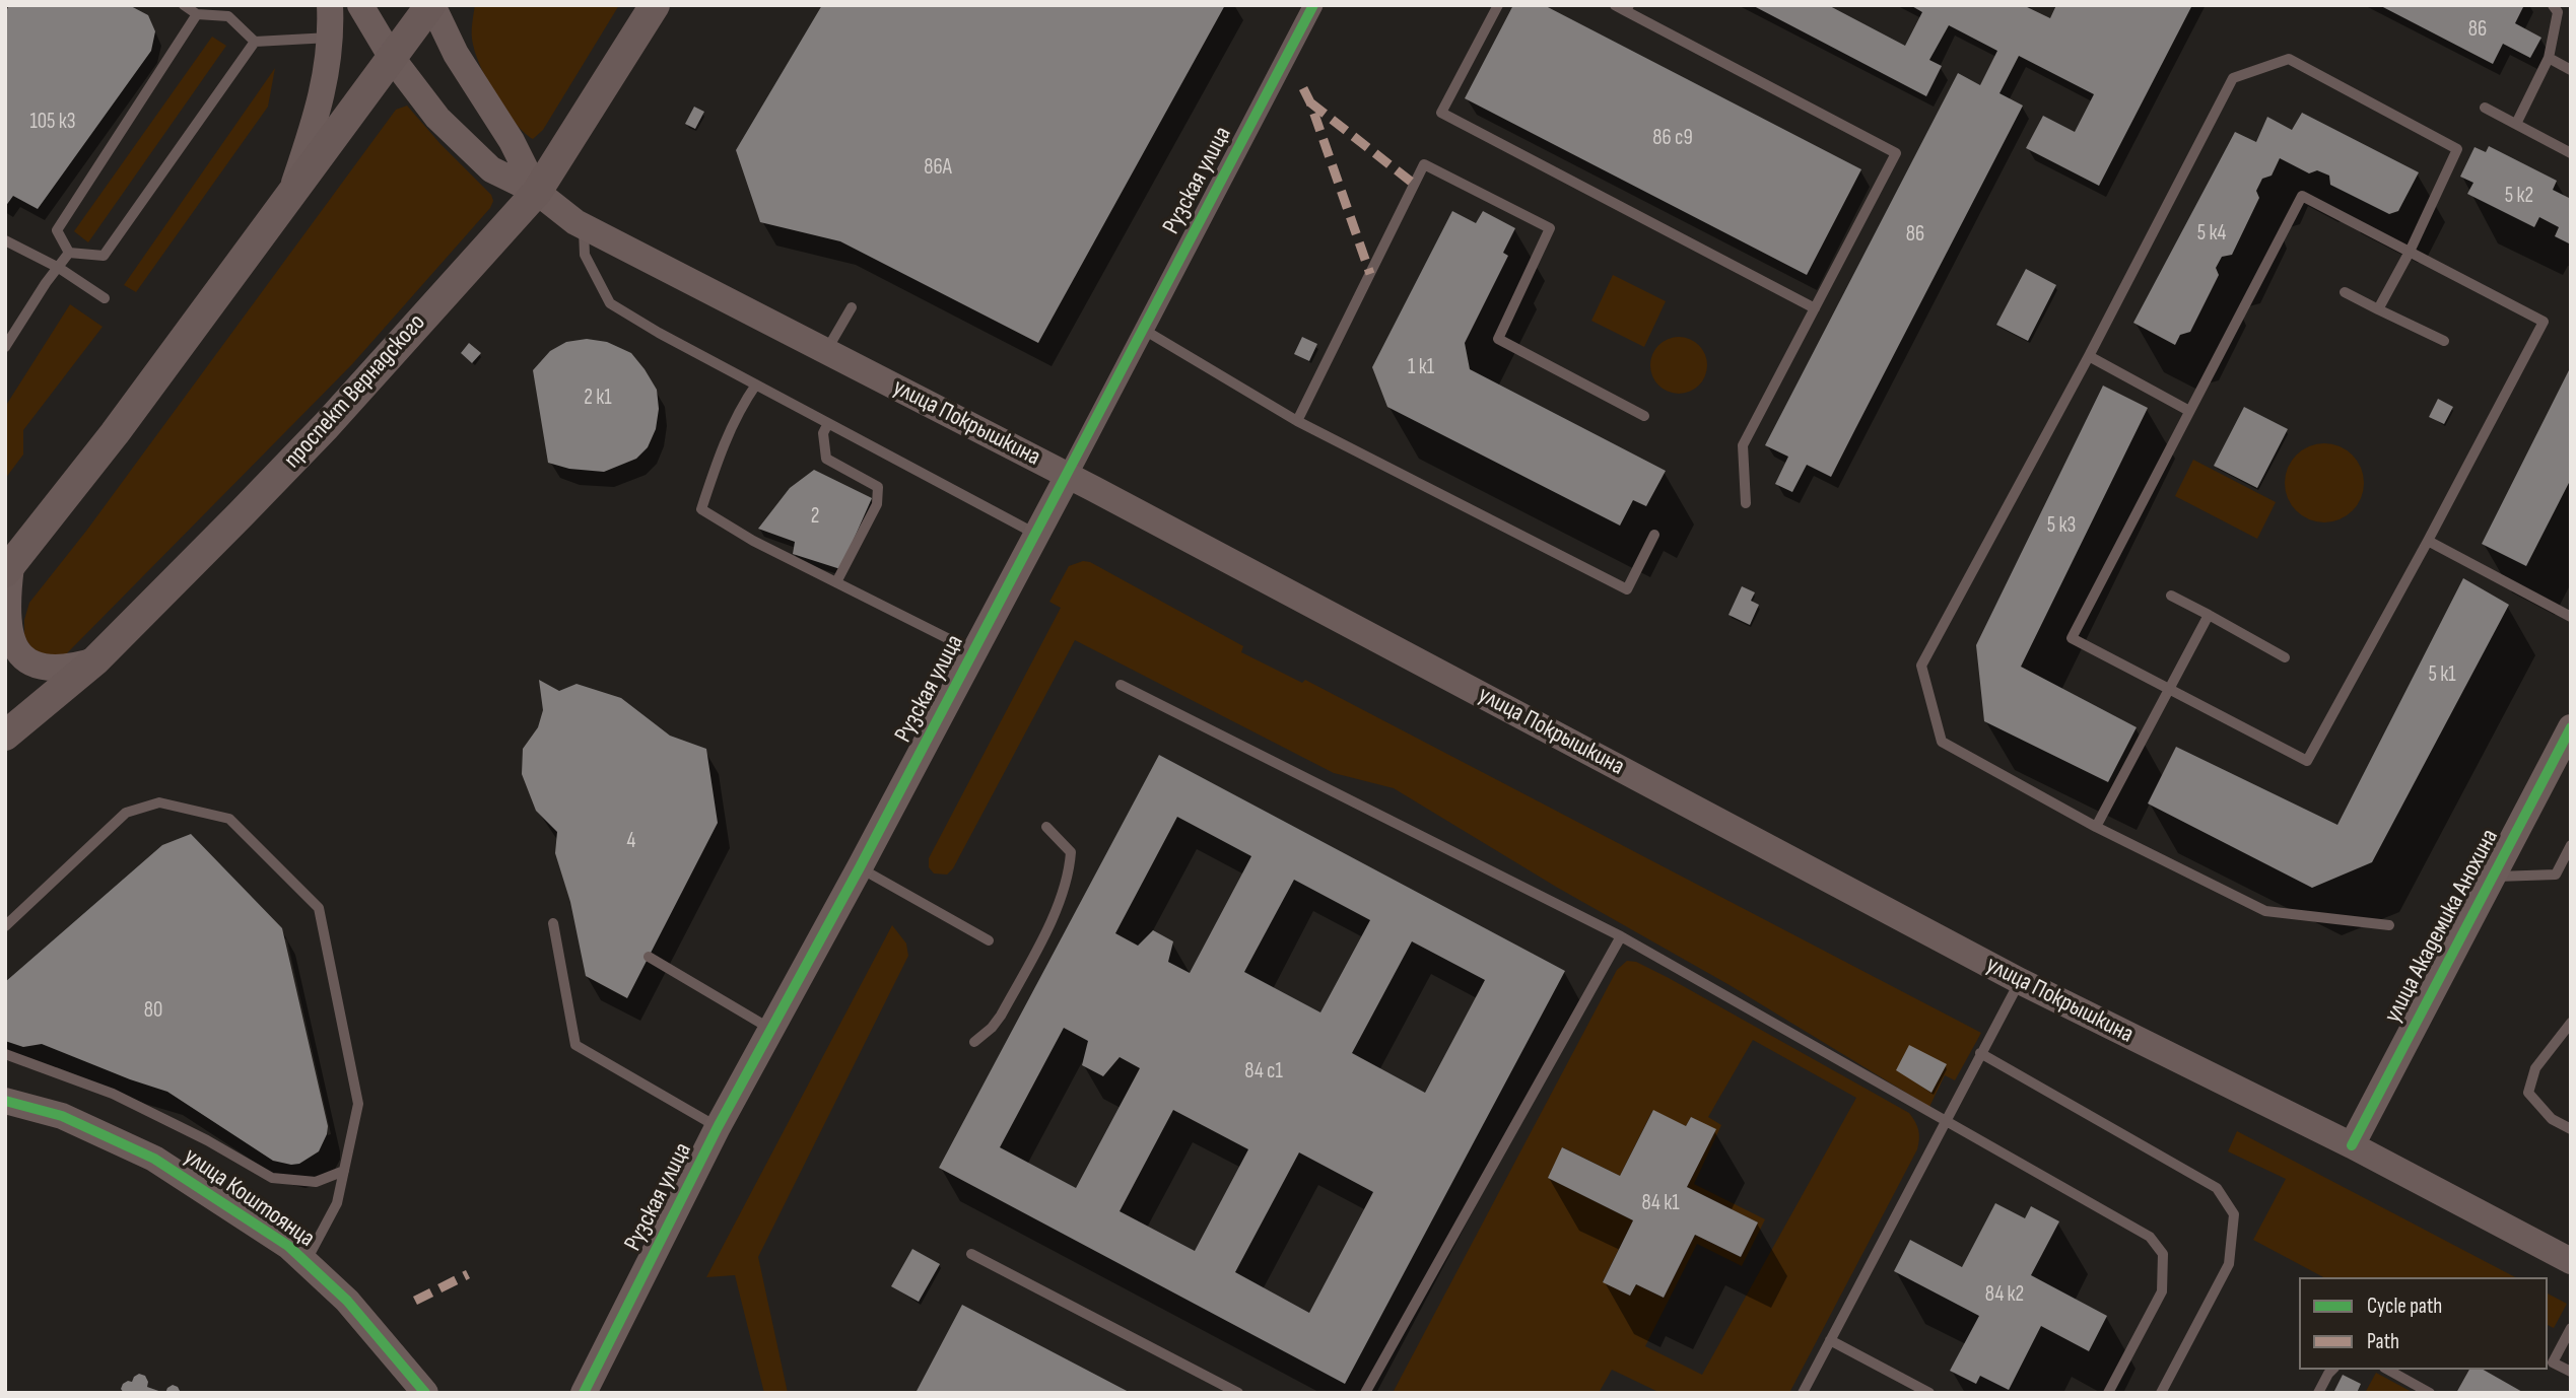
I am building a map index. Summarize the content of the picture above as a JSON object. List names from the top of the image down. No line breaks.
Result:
{"streets":{"main road":["Рузская улица","проспект Вернадского","улица Покрышкина","улица Академика Анохина","улица Коштоянца"]},"crossings":[["Рузская улица","улица Покрышкина"],["проспект Вернадского","улица Покрышкина"],["улица Покрышкина","улица Академика Анохина"]],"house_numbers":["86","105 к3","86 с9","86А","5 к2","5 к4","86","1 к1","2 к1","2","5 к3","5 к1","4","80","84 с1","84 к1","84 к2"],"legend":["Cycle path","Path"]}
